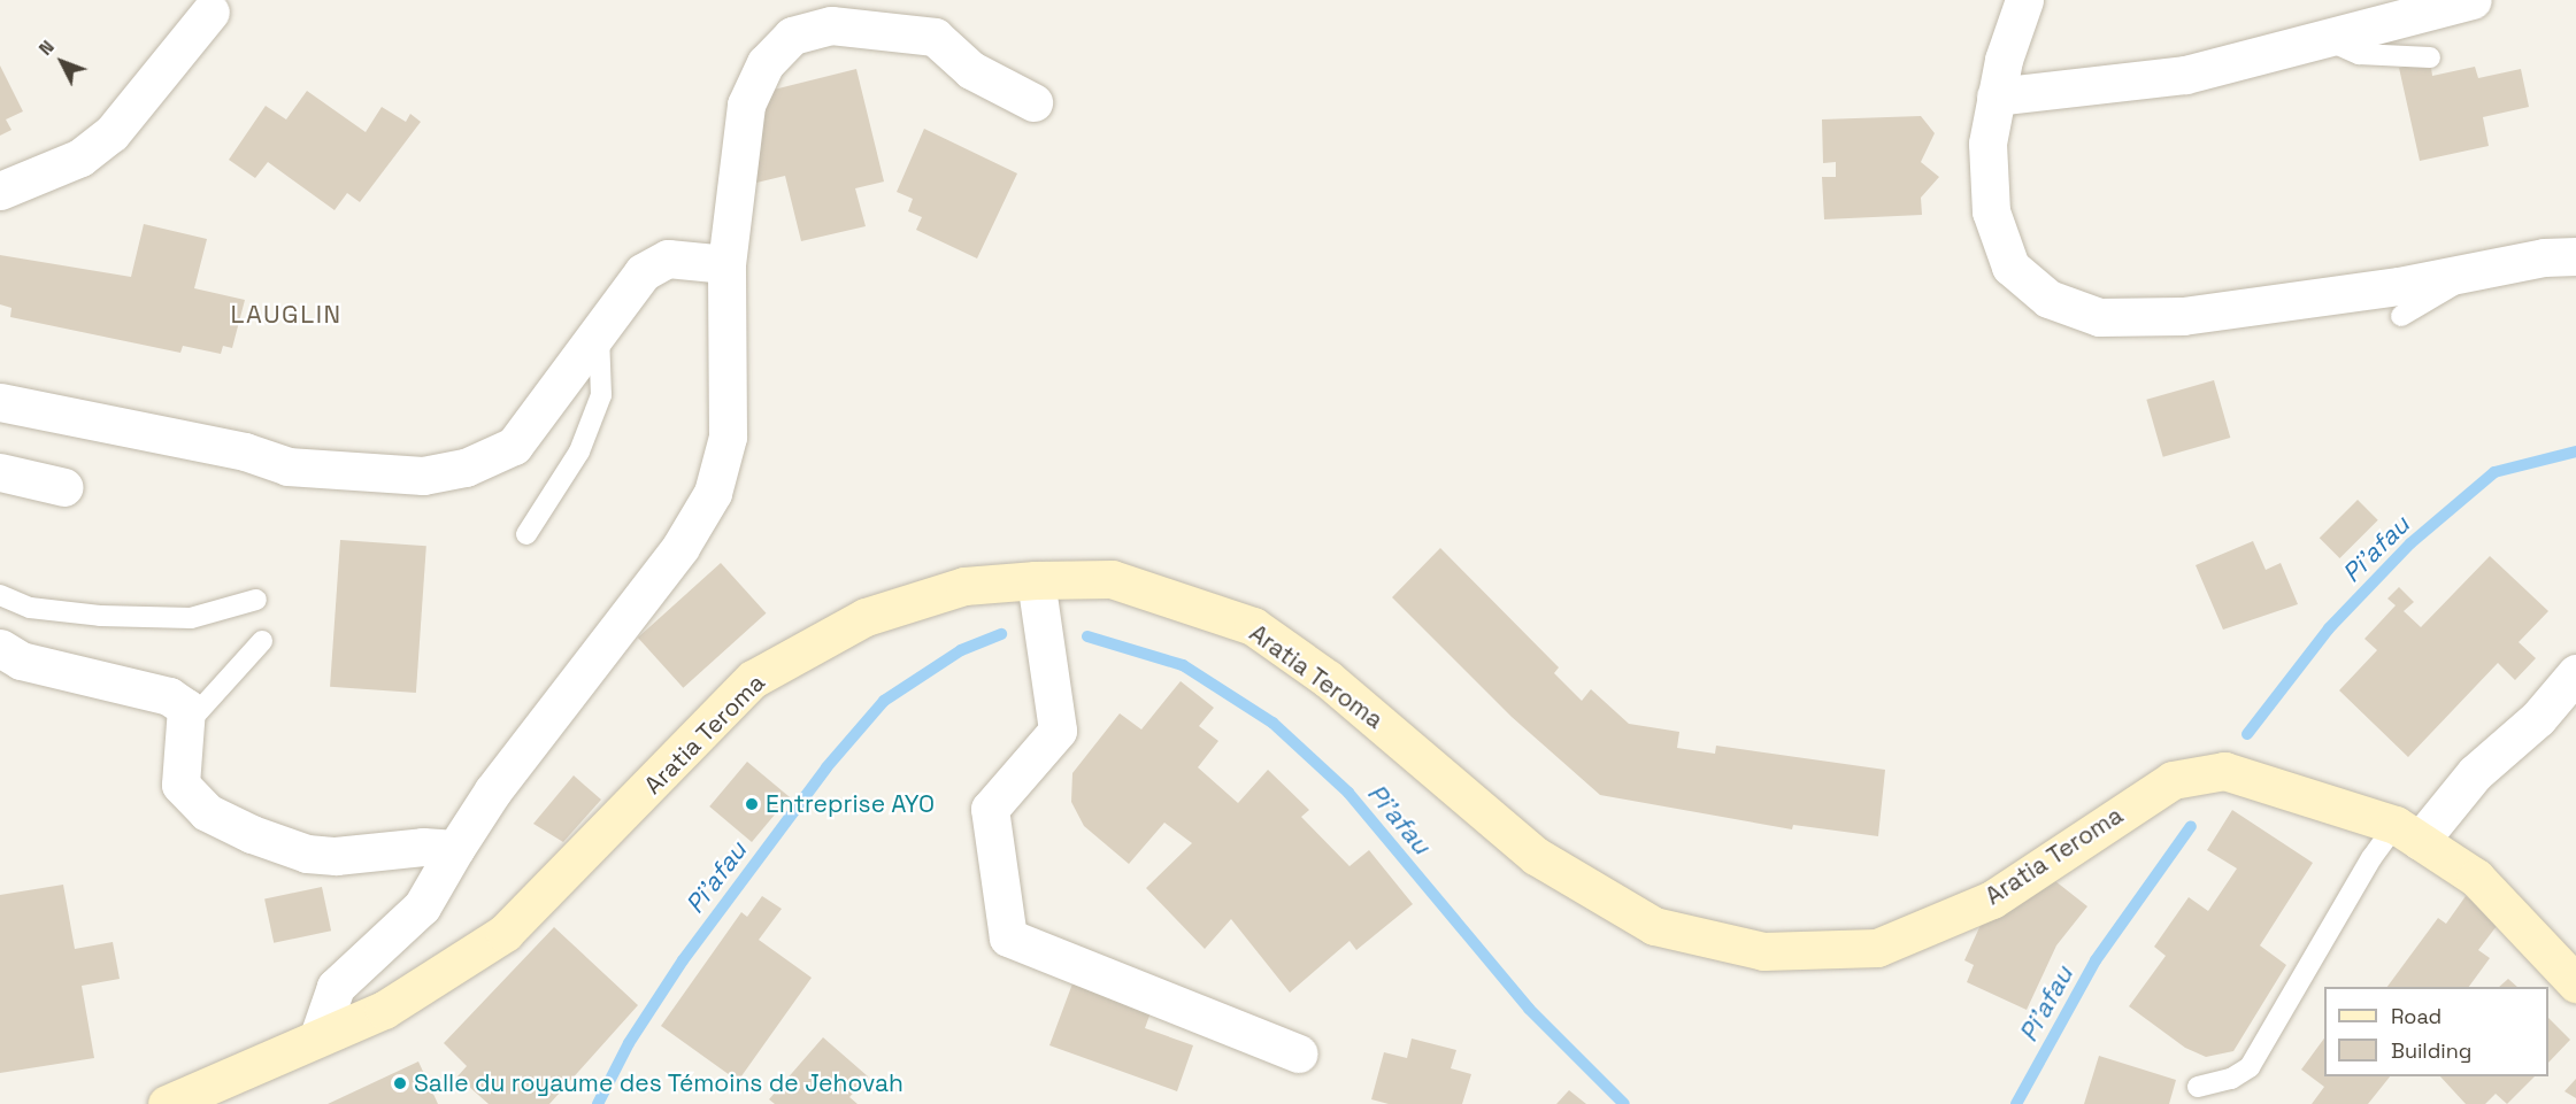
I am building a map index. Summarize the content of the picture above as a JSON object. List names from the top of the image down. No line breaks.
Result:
{"streets":{"main road":["Aratia Teroma"]},"districts":["LAUGLIN"],"water":["Pi'afau"],"places":["Entreprise AYO","Salle du royaume des Témoins de Jehovah"],"legend":["Road","Building"],"north":"top left"}
